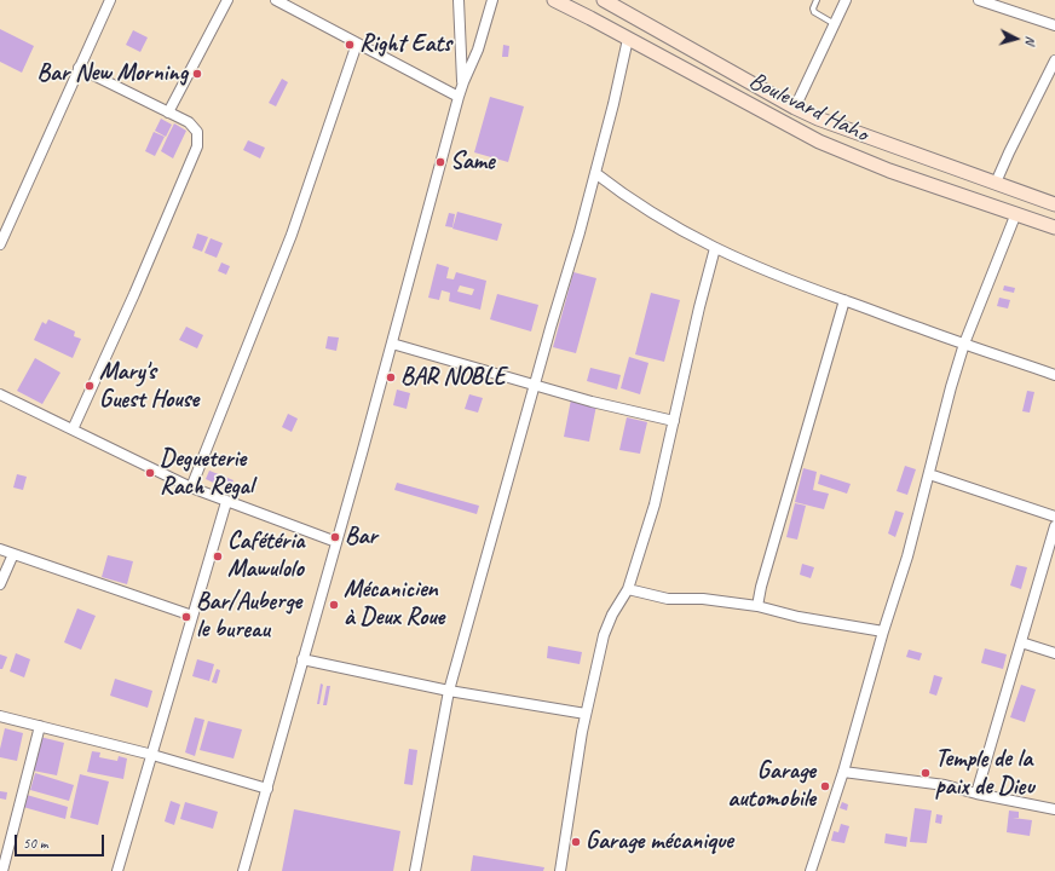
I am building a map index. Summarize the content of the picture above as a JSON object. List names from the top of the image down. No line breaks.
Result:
{"streets":{"main road":["Boulevard Haho"]},"places":["Right Eats","Bar New Morning","Same","BAR NOBLE","Mary's Guest House","Degueterie Rach Regal","Bar","Cafétéria Mawulolo","Mécanicien à Deux Roue","Bar/Auberge le bureau","Temple de la paix de Dieu","Garage automobile","Garage mécanique"],"scale_bar":"50 m","north":"right"}
